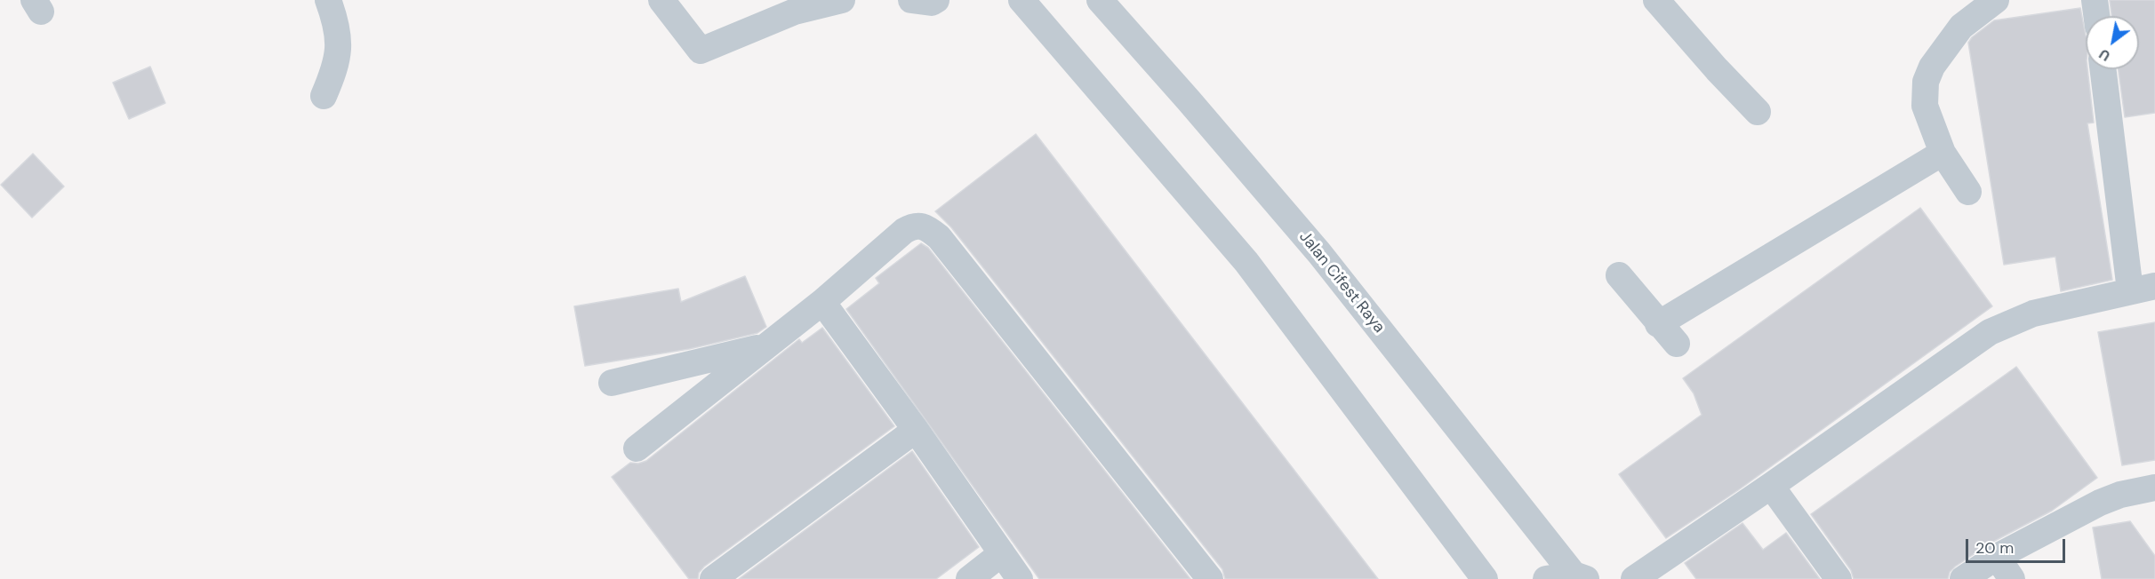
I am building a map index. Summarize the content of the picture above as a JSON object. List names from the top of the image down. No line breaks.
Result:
{"streets":{"street":["Jalan Cifest Raya"]},"scale_bar":"20 m","north":"bottom left"}
